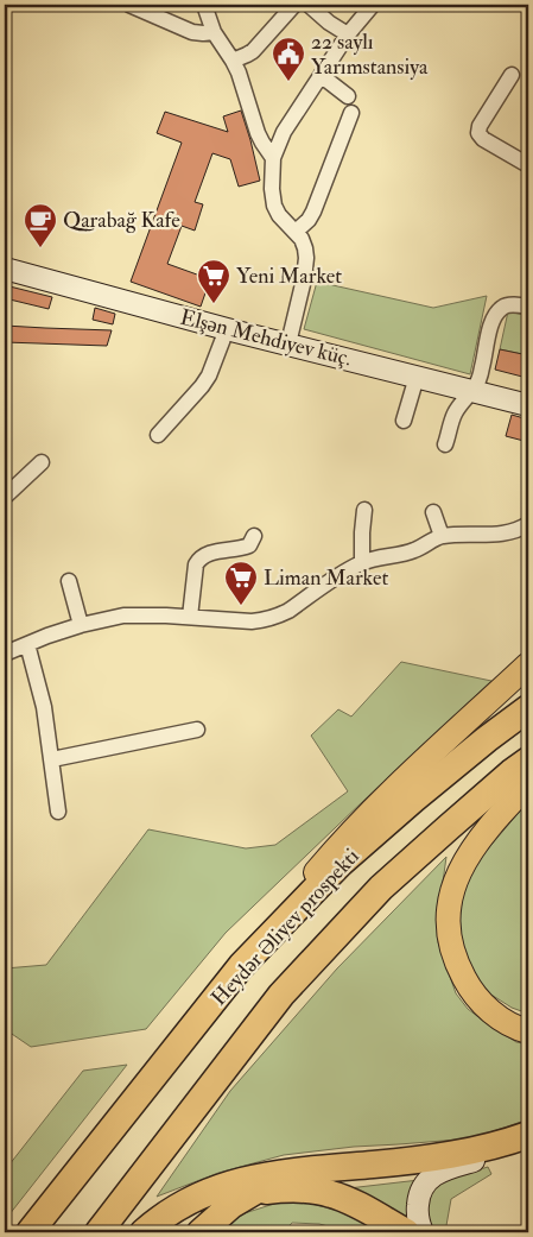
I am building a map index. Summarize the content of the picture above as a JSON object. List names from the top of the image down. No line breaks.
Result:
{"streets":{"highway":["Heydər Əliyev prospekti"],"street":["Elşən Mehdiyev küç."]},"places":{"public building":["22 saylı Yarımstansiya"],"cafe":["Qarabağ Kafe"],"supermarket":["Yeni Market","Liman Market"]}}
